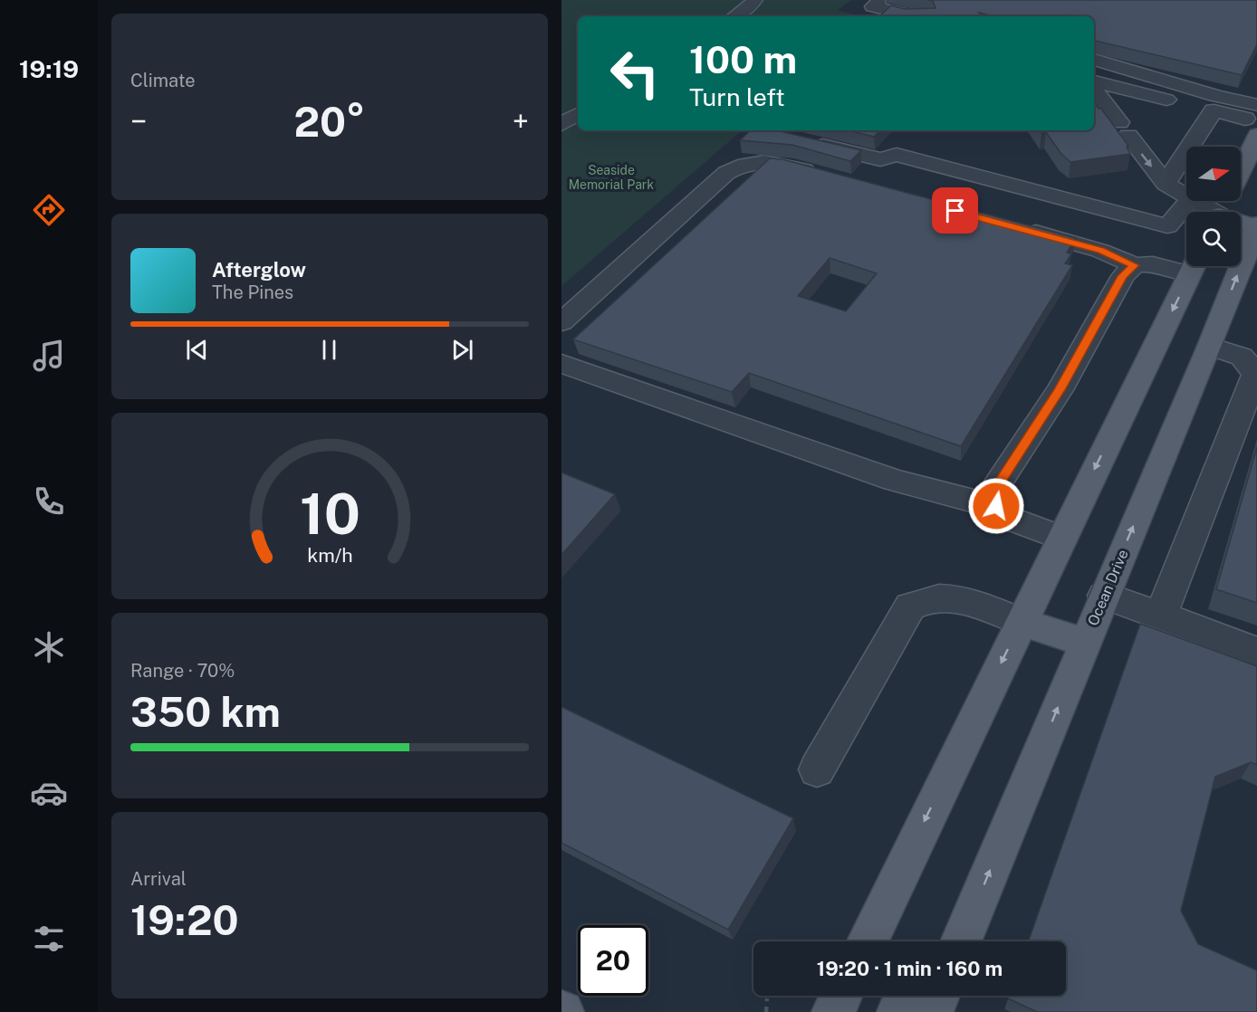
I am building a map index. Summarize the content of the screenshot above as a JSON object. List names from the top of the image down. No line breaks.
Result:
{"streets":{"main road":["Ocean Drive"]},"parks":["Seaside Memorial Park"],"north":"right","page":{"tabs":"19:19","tile":["Climate",["Range · 70%","350 km"],["Arrival","19:20"]],"turn":["100 m","Turn left"],"heat":["−","20°","+"],"song":["Afterglow","The Pines"],"limit":"20","trip":"19:20 · 1 min · 160 m","gauge":["10","km/h"]}}
